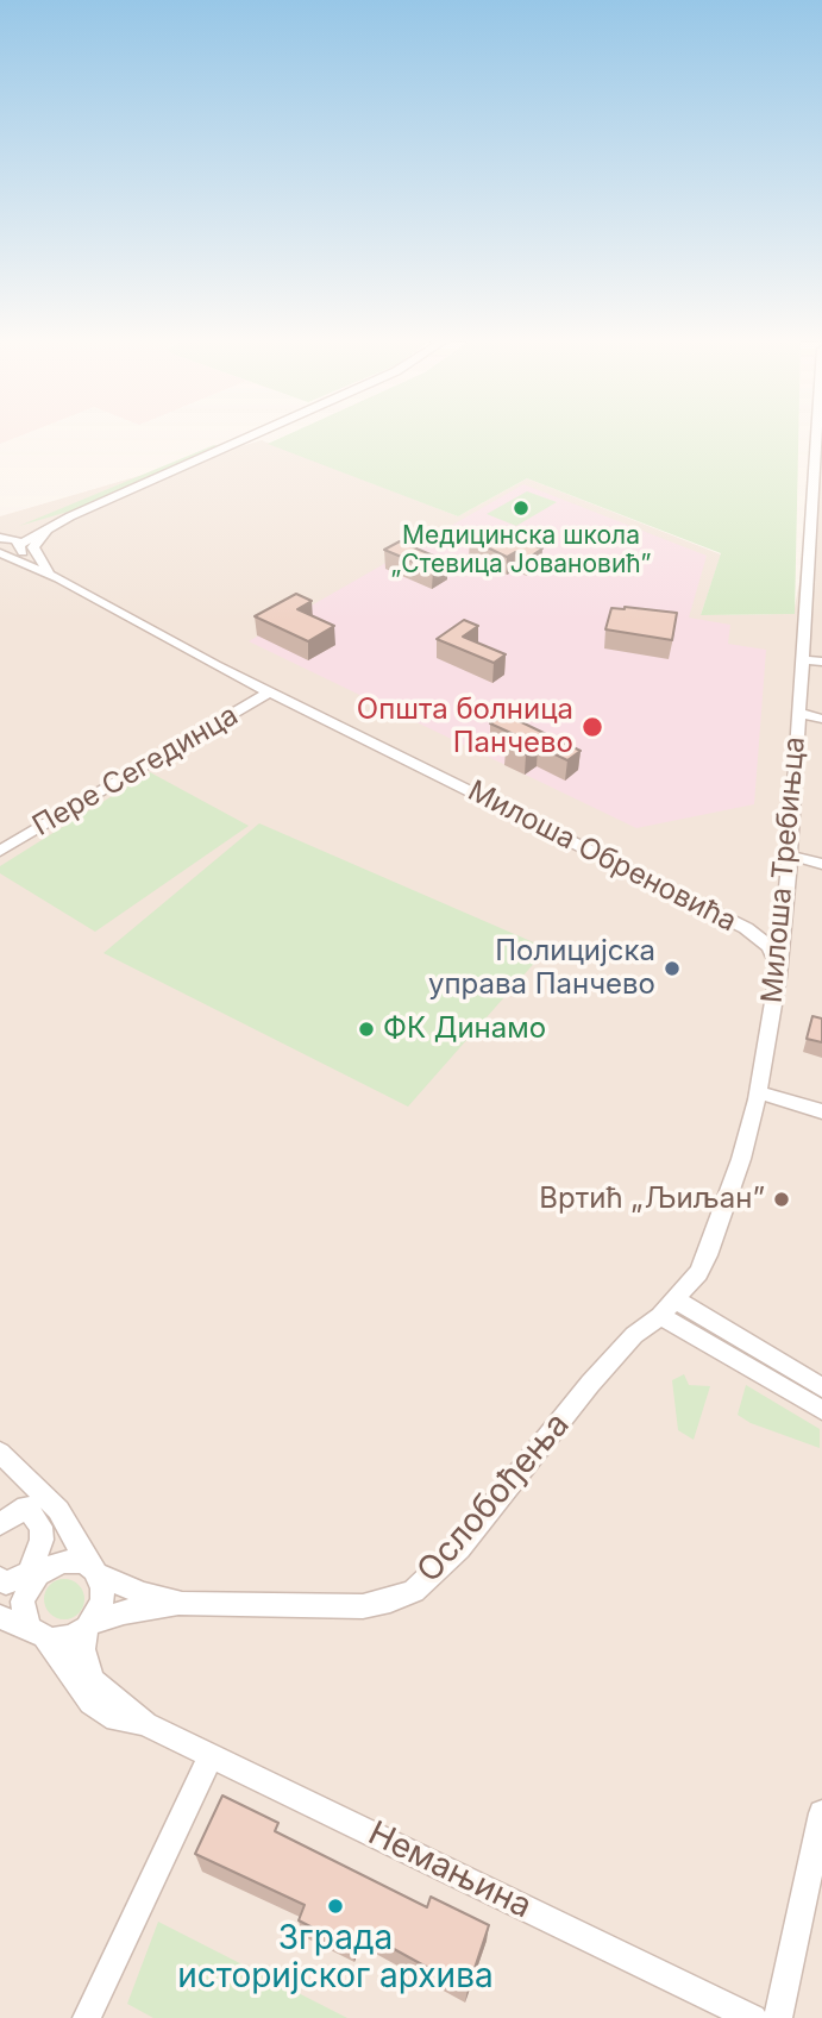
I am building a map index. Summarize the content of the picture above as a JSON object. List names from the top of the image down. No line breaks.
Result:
{"streets":{"street":["Пере Сегединца","Милоша Обреновића","Милоша Требињца","Ослобођења","Немањина"]},"crossings":[["Пере Сегединца","Милоша Обреновића"],["Милоша Обреновића","Милоша Требињца"],["Милоша Требињца","Ослобођења"]],"places":["Медицинска школа „Стевица Јовановић”","Општа болница Панчево","Полицијска управа Панчево","ФК Динамо","Вртић „Љиљан”","Зграда историјског архива"]}
